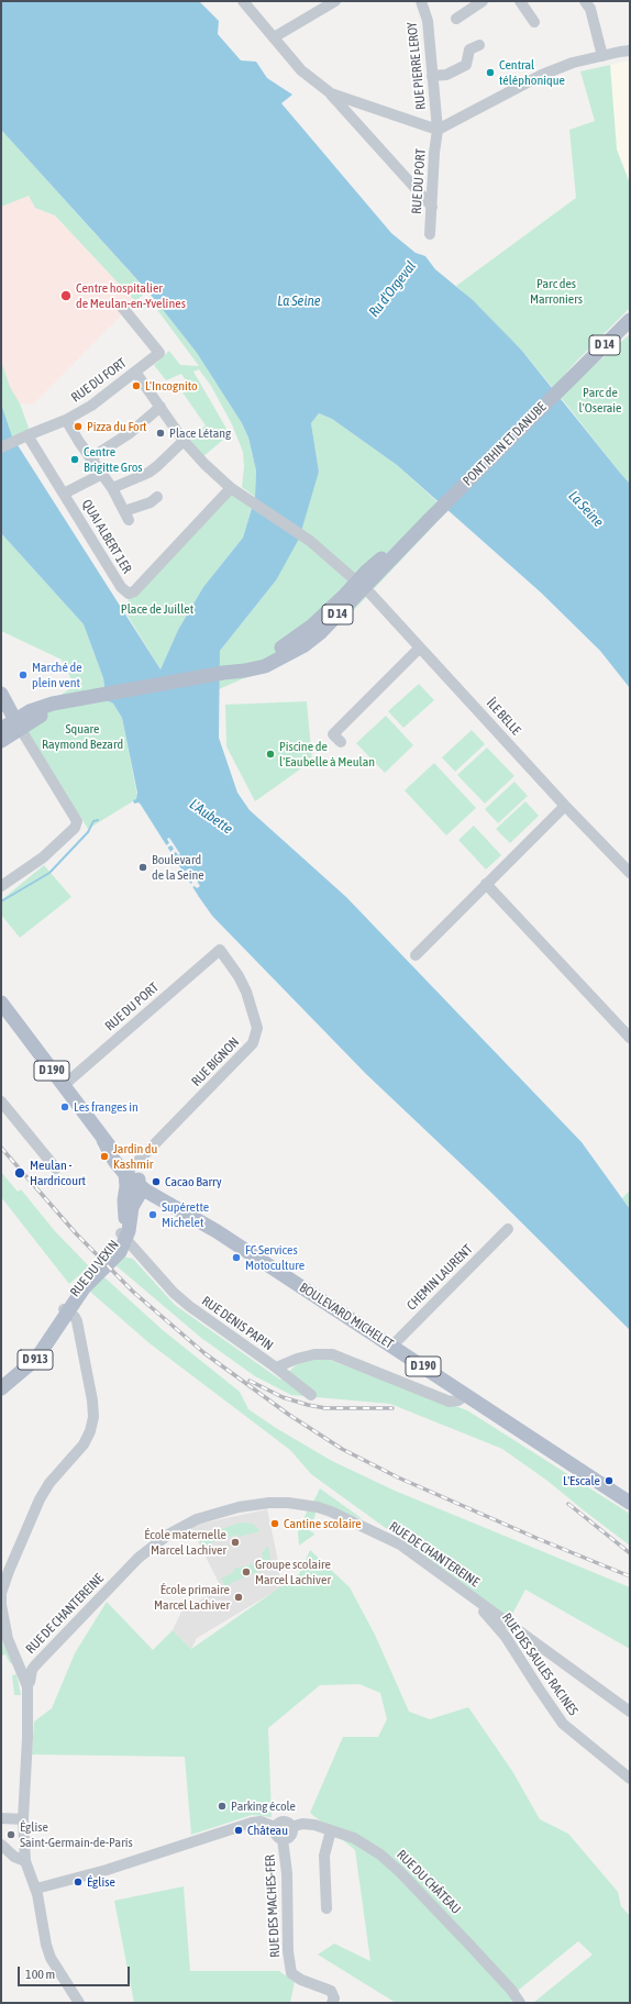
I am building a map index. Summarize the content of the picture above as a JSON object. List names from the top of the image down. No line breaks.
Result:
{"streets":{"main road":["D 14","PONT RHIN ET DANUBE","D 190","RUE DU VEXIN","BOULEVARD MICHELET","D 913"],"street":["RUE PIERRE LEROY","RUE DU PORT","RUE DU FORT","QUAI ALBERT 1ER","ÎLE BELLE","RUE BIGNON","CHEMIN LAURENT","RUE DENIS PAPIN","RUE DE CHANTEREINE","RUE DES SAULES RACINES","RUE DU CHÂTEAU","RUE DES MACHES-FER"]},"crossings":[["RUE PIERRE LEROY","RUE DU PORT"],["RUE DU PORT","RUE BIGNON"],["RUE DU PORT","D 190"],["D 14","PONT RHIN ET DANUBE"],["D 14","ÎLE BELLE"],["RUE DU FORT","QUAI ALBERT 1ER"],["RUE DU FORT","ÎLE BELLE"],["PONT RHIN ET DANUBE","ÎLE BELLE"],["QUAI ALBERT 1ER","ÎLE BELLE"],["RUE BIGNON","D 190"],["RUE BIGNON","RUE DU VEXIN"],["RUE BIGNON","BOULEVARD MICHELET"],["D 190","RUE DU VEXIN"],["D 190","BOULEVARD MICHELET"],["RUE DU VEXIN","BOULEVARD MICHELET"],["RUE DU VEXIN","RUE DENIS PAPIN"],["CHEMIN LAURENT","BOULEVARD MICHELET"],["BOULEVARD MICHELET","RUE DENIS PAPIN"],["RUE DE CHANTEREINE","RUE DES SAULES RACINES"],["RUE DU CHÂTEAU","RUE DES MACHES-FER"]],"water":["Ru d'Orgeval","La Seine","L'Aubette"],"parks":["Parc des Marroniers","Parc de l'Oseraie","Place de Juillet","Square Raymond Bezard"],"places":["Central téléphonique","Centre hospitalier de Meulan-en-Yvelines","L'Incognito","Pizza du Fort","Place Létang","Centre Brigitte Gros","Marché de plein vent","Piscine de l'Eaubelle à Meulan","Boulevard de la Seine","Les franges in","Jardin du Kashmir","Meulan - Hardricourt","Cacao Barry","Supérette Michelet","FC Services Motoculture","L'Escale","Cantine scolaire","École maternelle Marcel Lachiver","Groupe scolaire Marcel Lachiver","École primaire Marcel Lachiver","Parking école","Château","Église Saint-Germain-de-Paris","Église"],"scale_bar":"100 m"}
